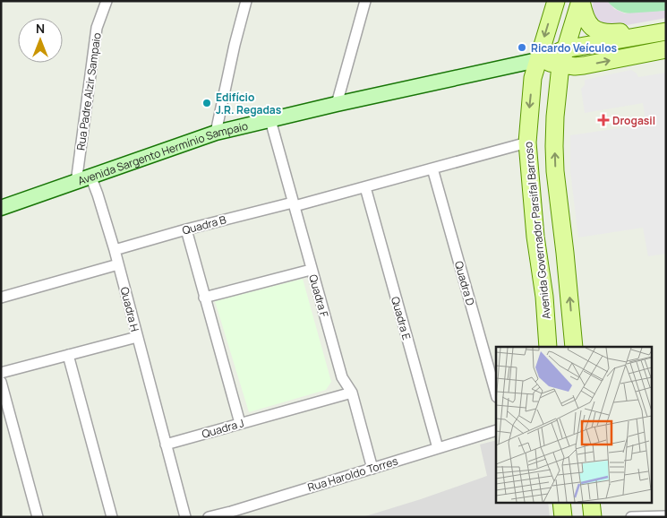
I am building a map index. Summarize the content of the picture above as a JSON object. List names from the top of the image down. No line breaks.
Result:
{"streets":{"main road":["Avenida Sargento Hermínio Sampaio","Avenida Governador Parsifal Barroso"],"street":["Rua Padre Alzir Sampaio","Quadra B","Quadra D","Quadra F","Quadra H","Quadra E","Quadra J","Rua Haroldo Torres"]},"crossings":[["Rua Padre Alzir Sampaio","Avenida Sargento Hermínio Sampaio"],["Avenida Sargento Hermínio Sampaio","Avenida Governador Parsifal Barroso"],["Avenida Sargento Hermínio Sampaio","Quadra F"],["Avenida Sargento Hermínio Sampaio","Quadra H"],["Quadra B","Quadra F"],["Quadra B","Quadra H"],["Quadra F","Quadra J"],["Quadra F","Rua Haroldo Torres"],["Quadra H","Quadra J"],["Quadra E","Rua Haroldo Torres"]],"places":{"other":["Ricardo Veículos","Edifício J.R. Regadas"],"health":["Drogasil"]},"north":"top"}
